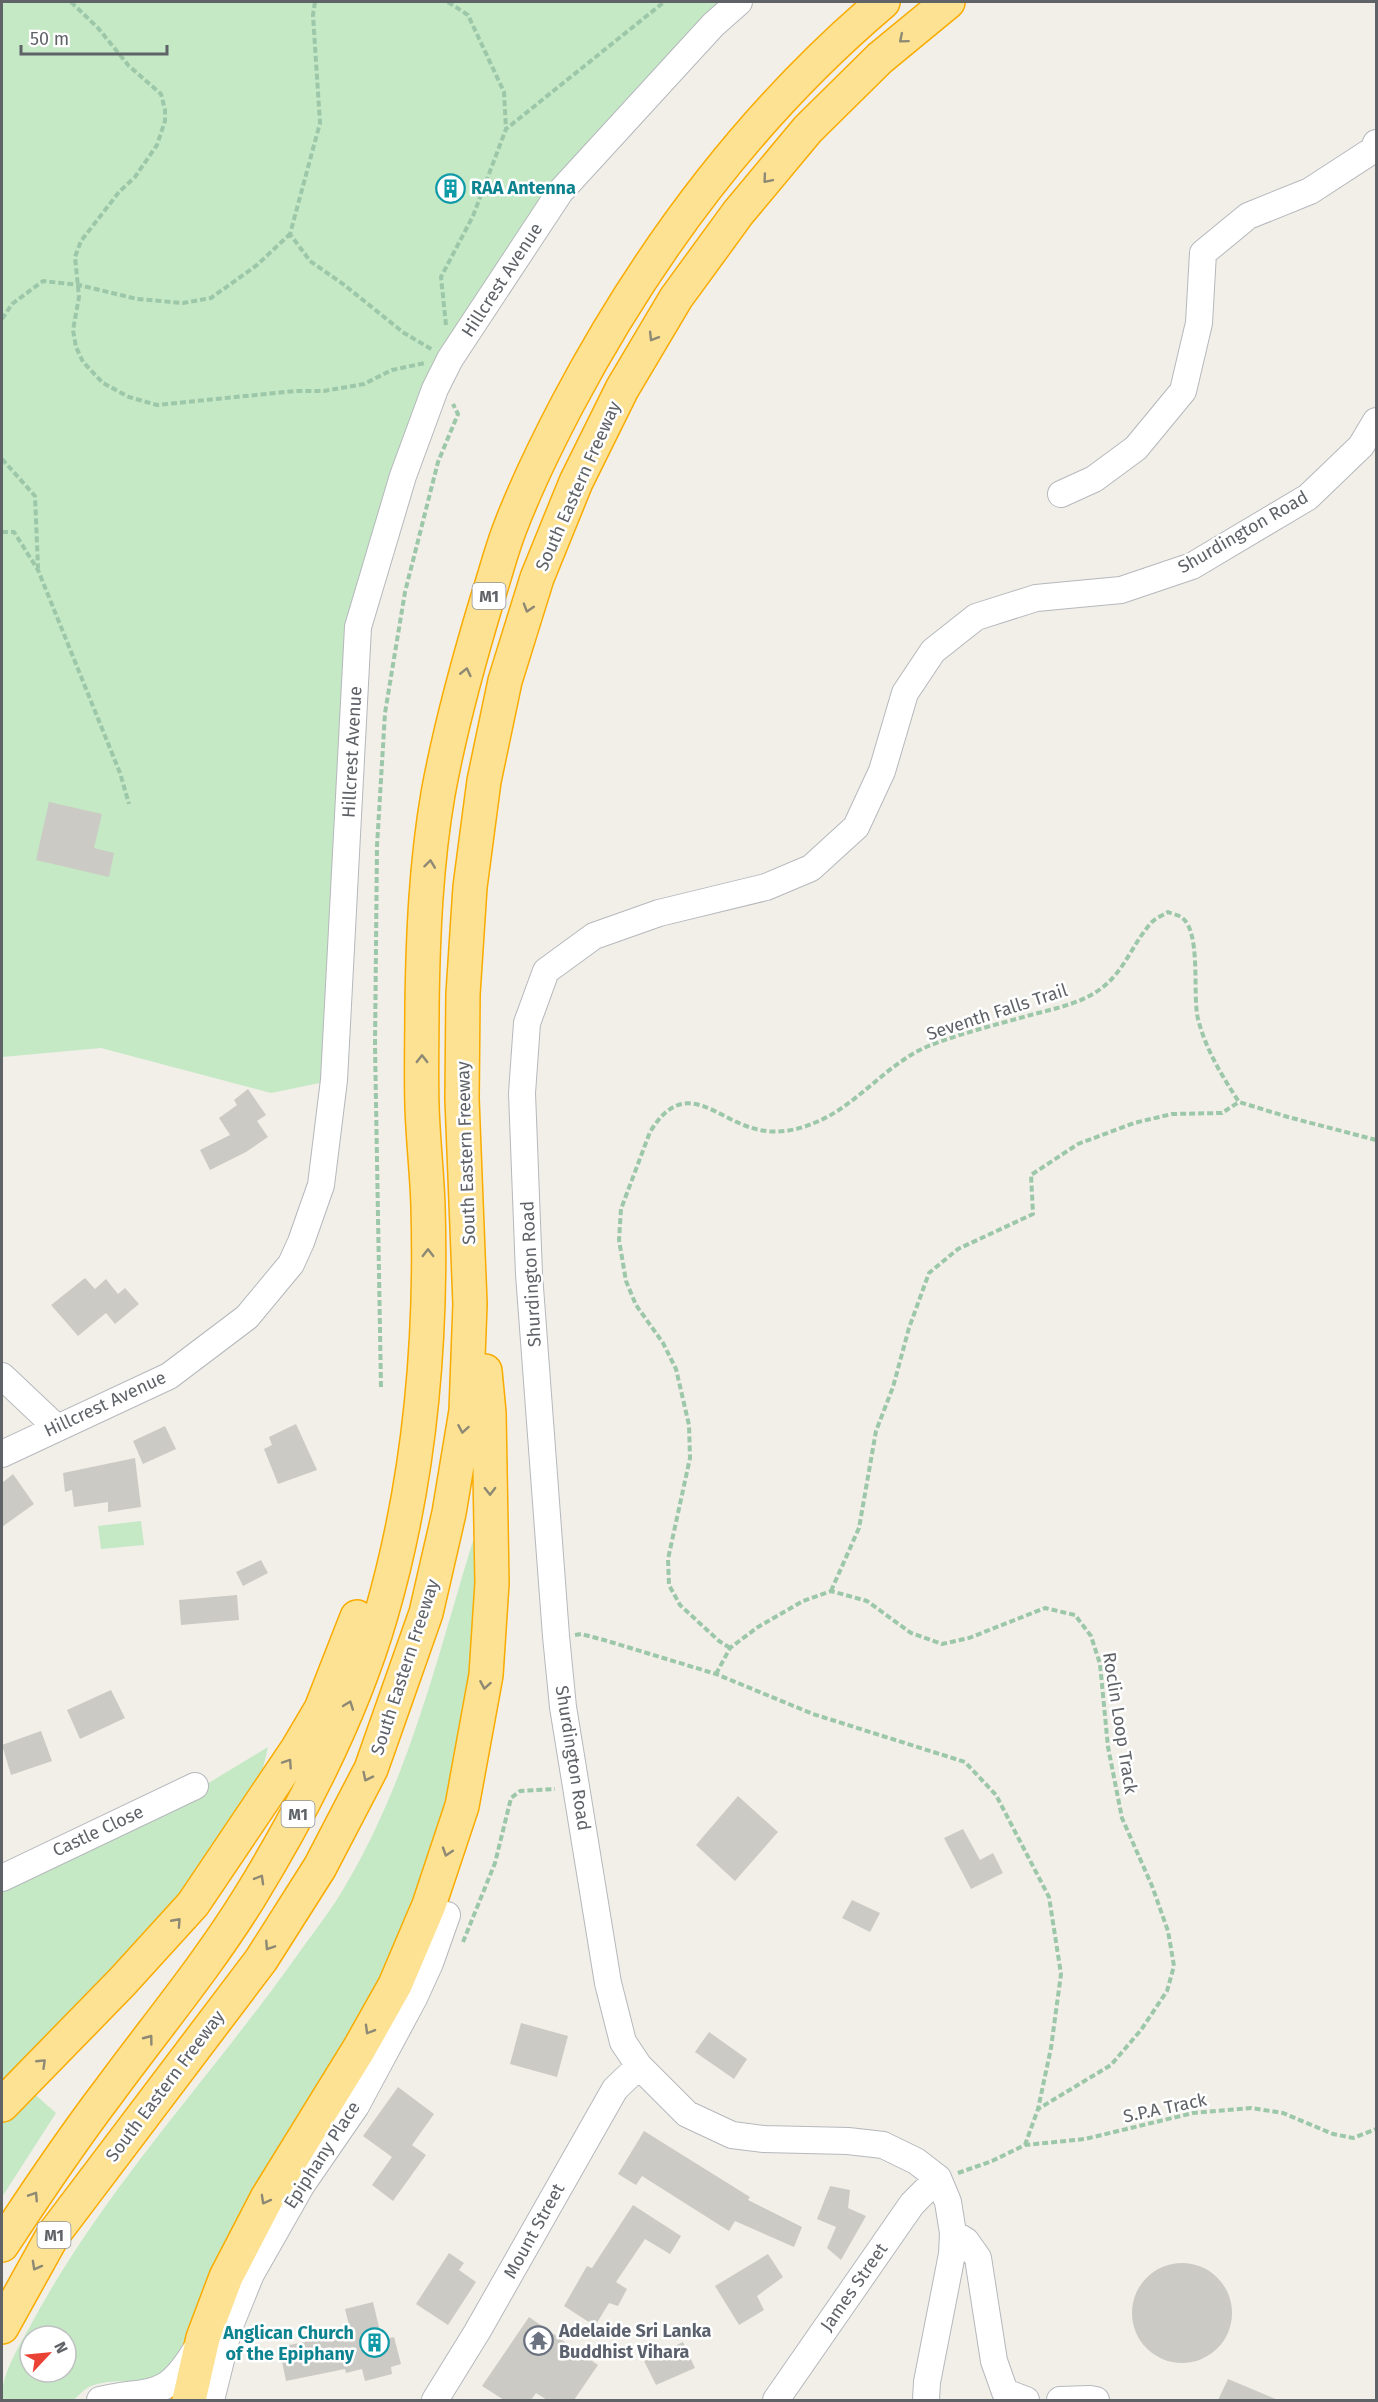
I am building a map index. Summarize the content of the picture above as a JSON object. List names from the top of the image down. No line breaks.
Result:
{"streets":{"highway":["South Eastern Freeway","M1"],"street":["Hillcrest Avenue","Shurdington Road","Castle Close","Epiphany Place","Mount Street","James Street"],"path":["Seventh Falls Trail","Roclin Loop Track","S.P.A Track"]},"crossings":[["South Eastern Freeway","M1"],["Shurdington Road","Mount Street"],["Shurdington Road","James Street"]],"places":{"building":["RAA Antenna","Anglican Church of the Epiphany"],"temple":["Adelaide Sri Lanka Buddhist Vihara"]},"scale_bar":"50 m","north":"top right"}
